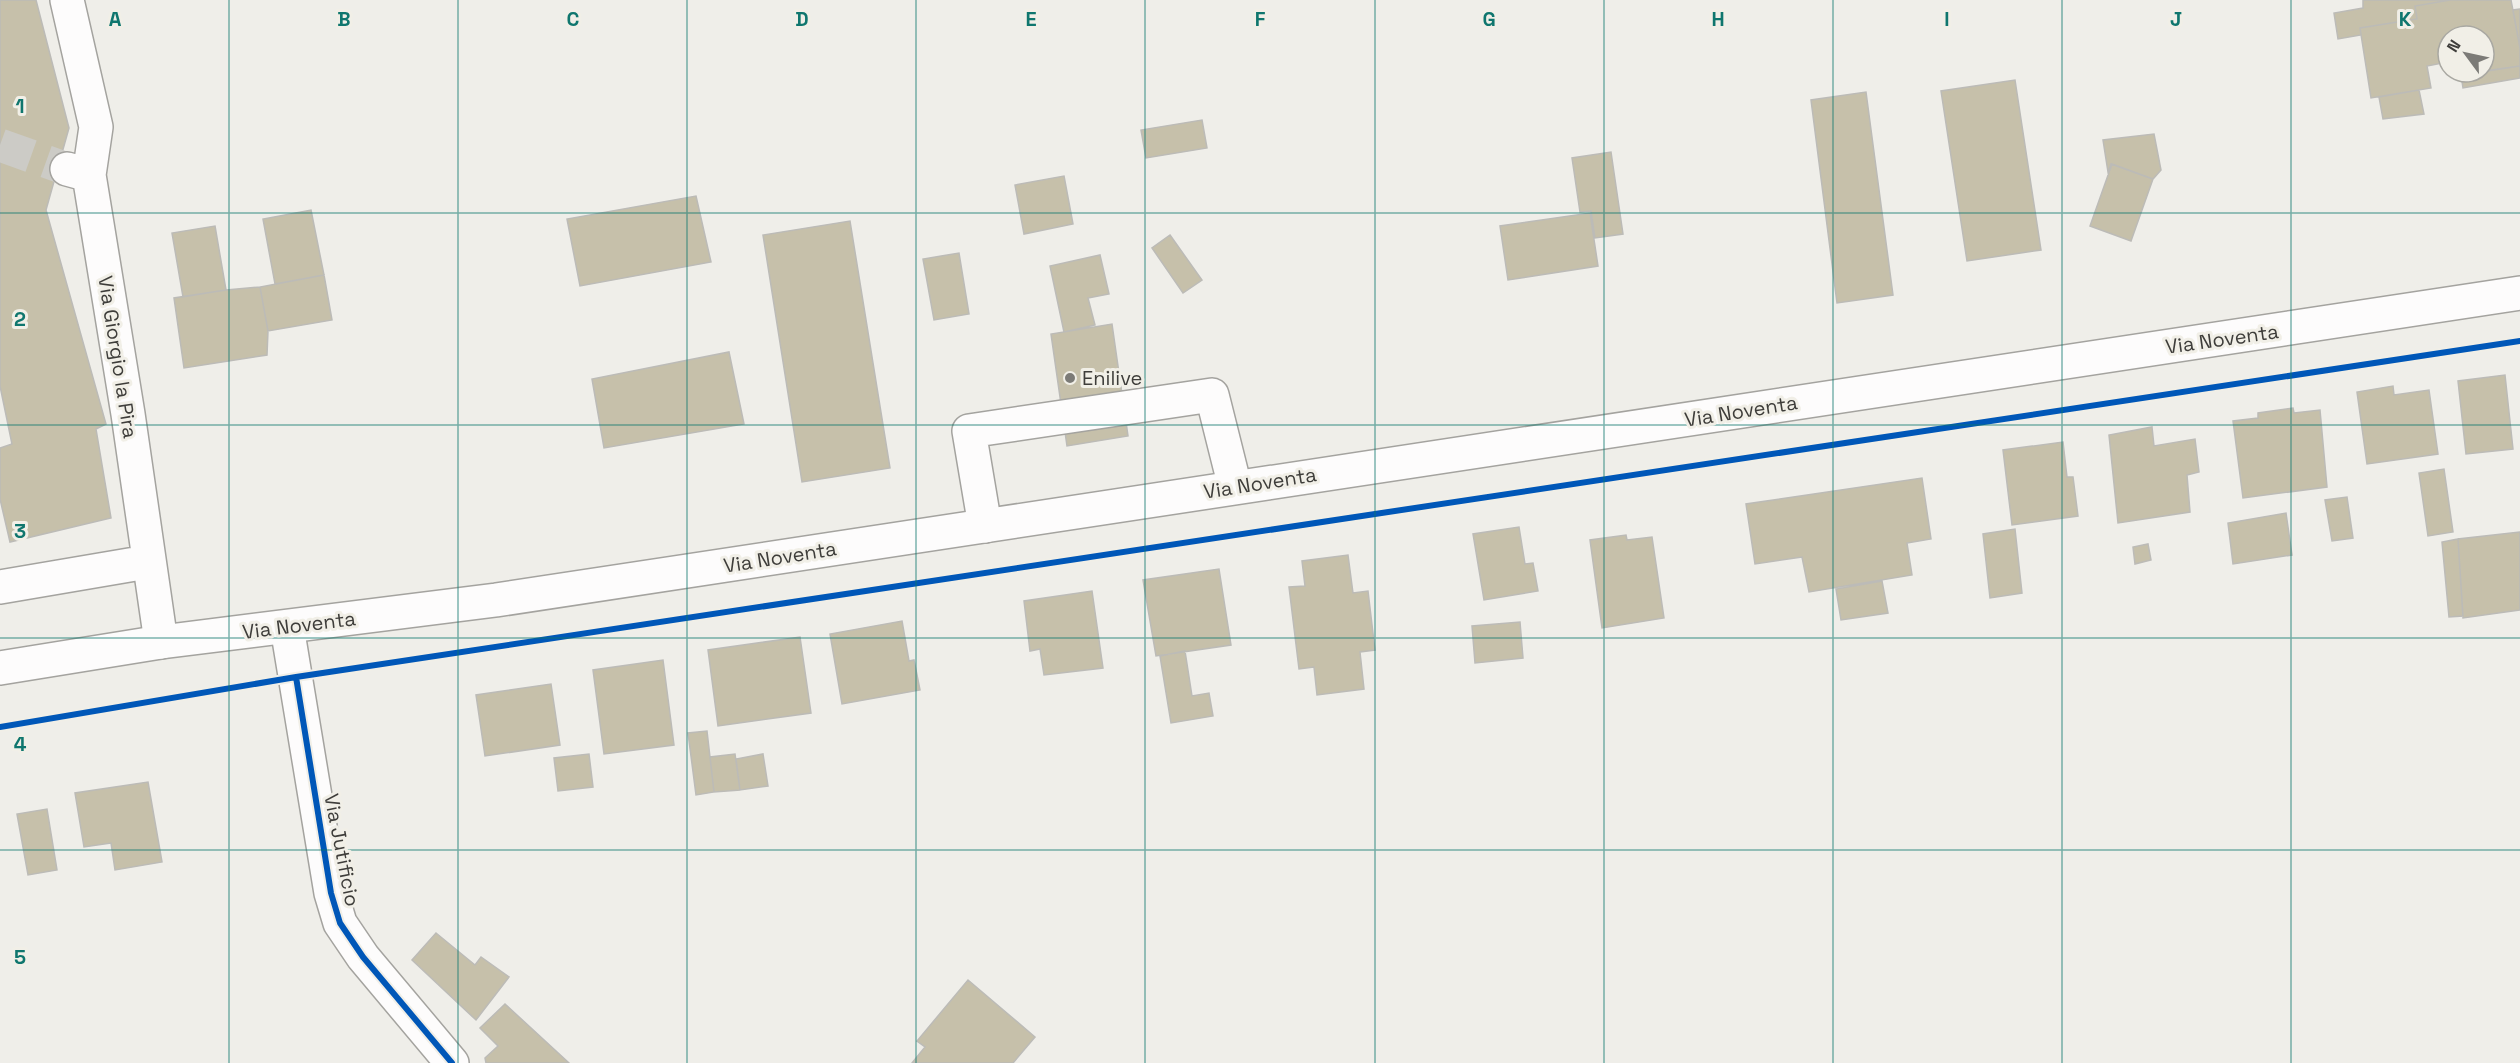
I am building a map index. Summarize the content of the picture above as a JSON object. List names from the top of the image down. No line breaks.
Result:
{"streets":{"main road":["Via Noventa","Via Giorgio la Pira","Via Jutificio"]},"crossings":[["Via Noventa","Via Giorgio la Pira"],["Via Noventa","Via Jutificio"]],"places":["Enilive"],"north":"top left","grid":{"columns":["A","B","C","D","E","F","G","H","I","J","K"],"rows":["1","2","3","4","5"]}}
